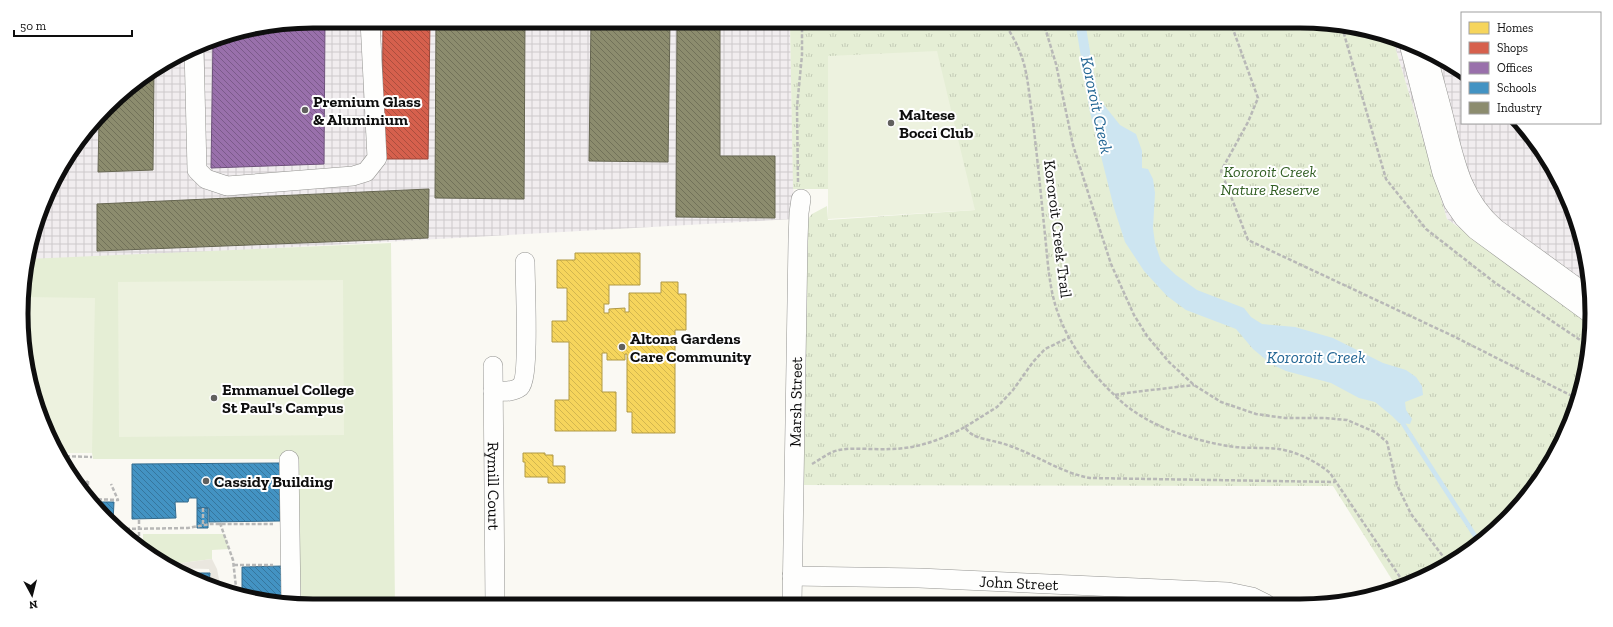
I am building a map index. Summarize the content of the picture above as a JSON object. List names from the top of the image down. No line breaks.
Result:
{"streets":{"street":["Marsh Street","Rymill Court","John Street"],"path":["Kororoit Creek Trail"]},"crossings":[["Marsh Street","John Street"]],"water":["Kororoit Creek"],"parks":["Kororoit Creek Nature Reserve"],"places":["Premium Glass & Aluminium","Maltese Bocci Club","Altona Gardens Care Community","Emmanuel College St Paul's Campus","Cassidy Building"],"legend":["Homes","Shops","Offices","Schools","Industry"],"scale_bar":"50 m","north":"bottom"}
